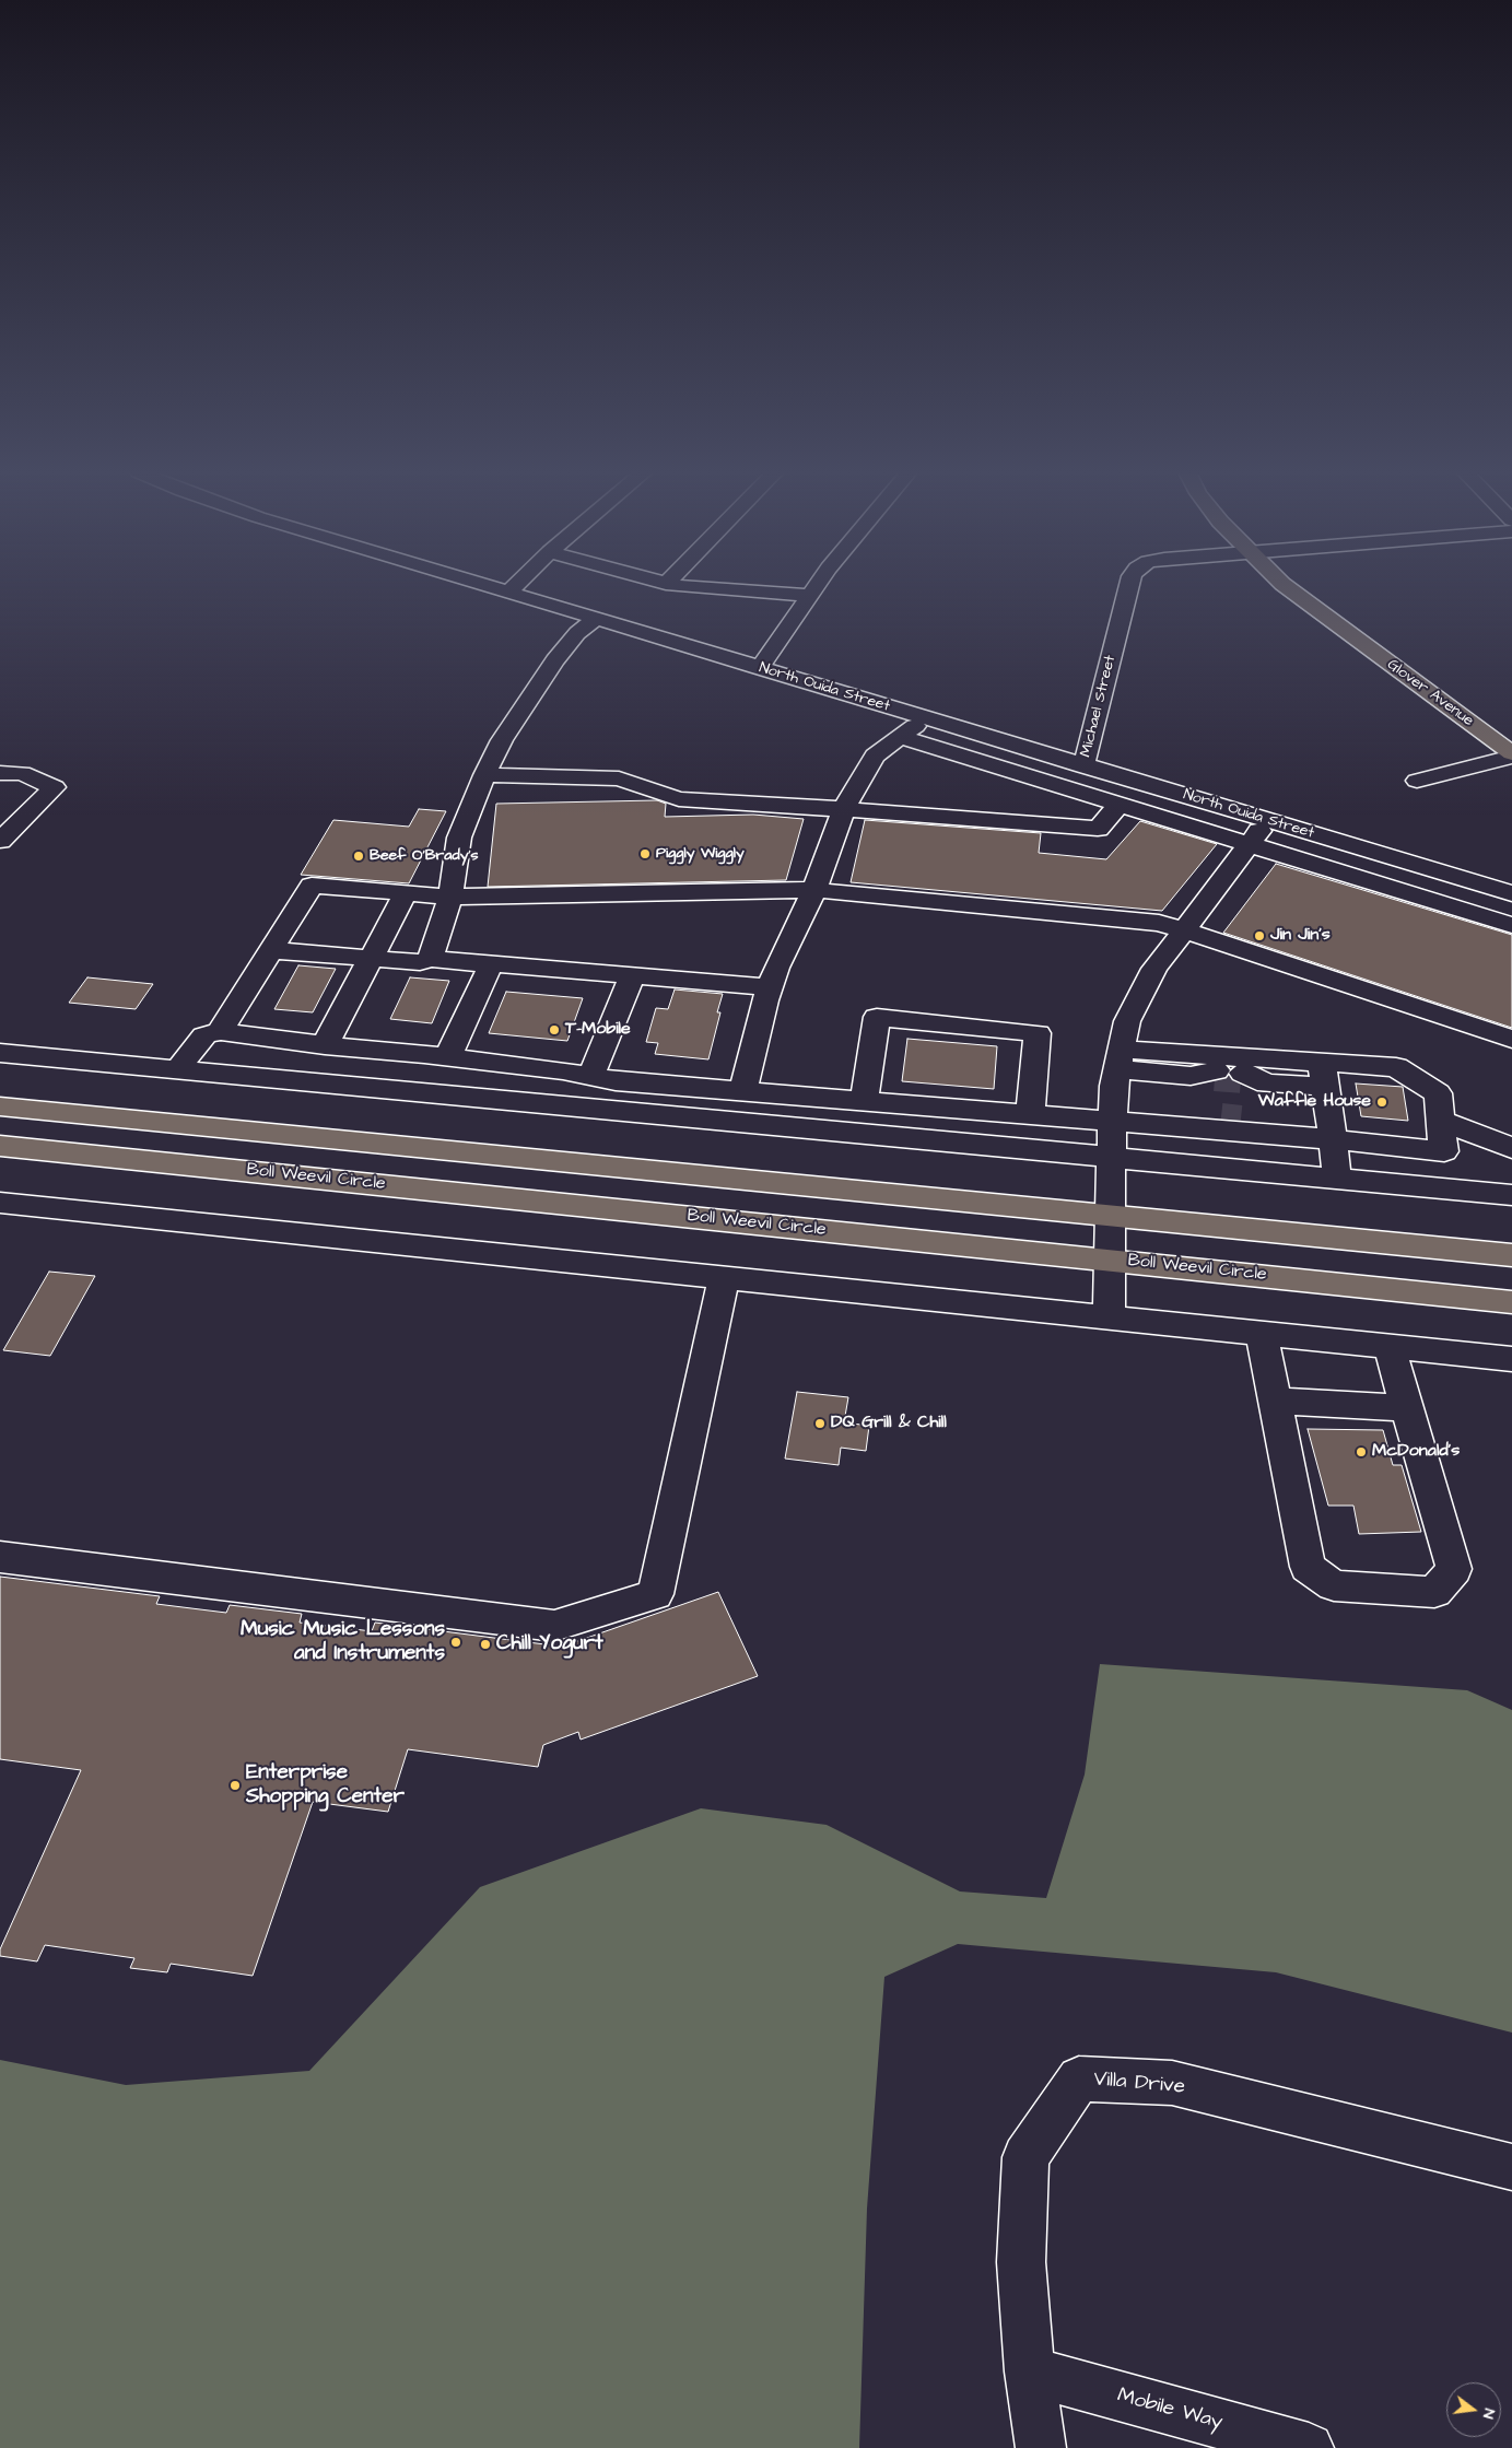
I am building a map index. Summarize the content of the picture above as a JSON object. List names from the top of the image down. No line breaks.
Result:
{"streets":{"main road":["Glover Avenue","Boll Weevil Circle"],"street":["North Ouida Street","Michael Street","Villa Drive","Mobile Way"]},"crossings":[["North Ouida Street","Michael Street"],["Villa Drive","Mobile Way"]],"places":["Piggly Wiggly","Beef O'Brady's","Jin Jin's","T-Mobile","Waffle House","DQ Grill & Chill","McDonald's","Music Music Lessons and Instruments","Chill Yogurt","Enterprise Shopping Center"],"north":"right"}
